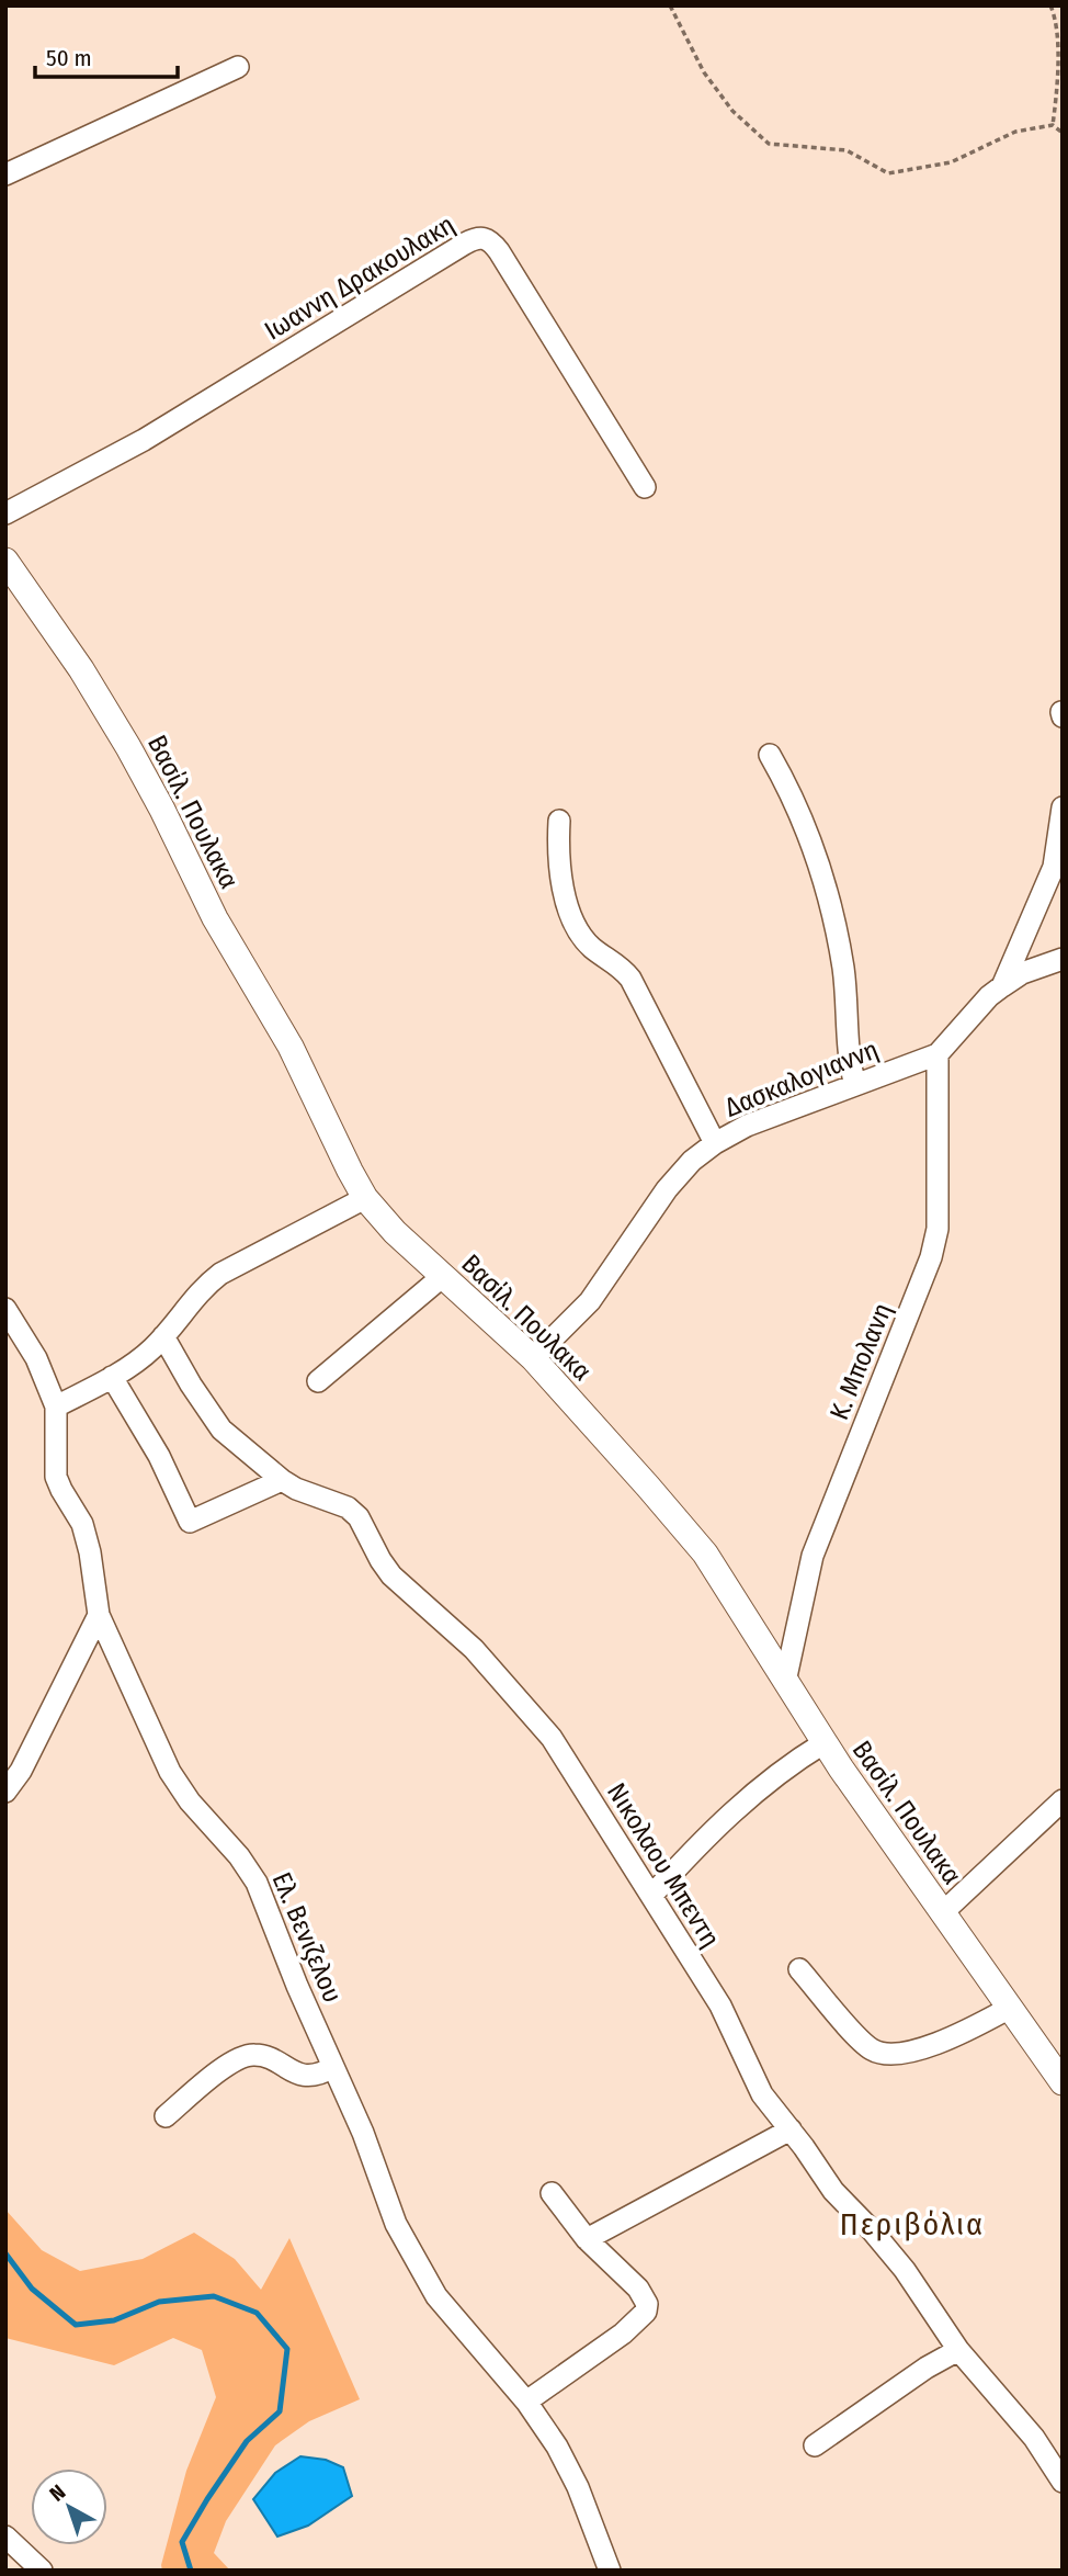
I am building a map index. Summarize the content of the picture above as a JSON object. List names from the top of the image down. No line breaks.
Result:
{"streets":{"main road":["Βασίλ. Πουλακα"],"street":["Ιωαννη Δρακουλακη","Δασκαλογιαννη","Κ. Μπολανη","Νικολαου Μπεντη","Ελ. Βενιζελου"]},"crossings":[["Βασίλ. Πουλακα","Δασκαλογιαννη"],["Βασίλ. Πουλακα","Κ. Μπολανη"],["Δασκαλογιαννη","Κ. Μπολανη"]],"districts":["Περιβόλια"],"scale_bar":"50 m","north":"top left"}
